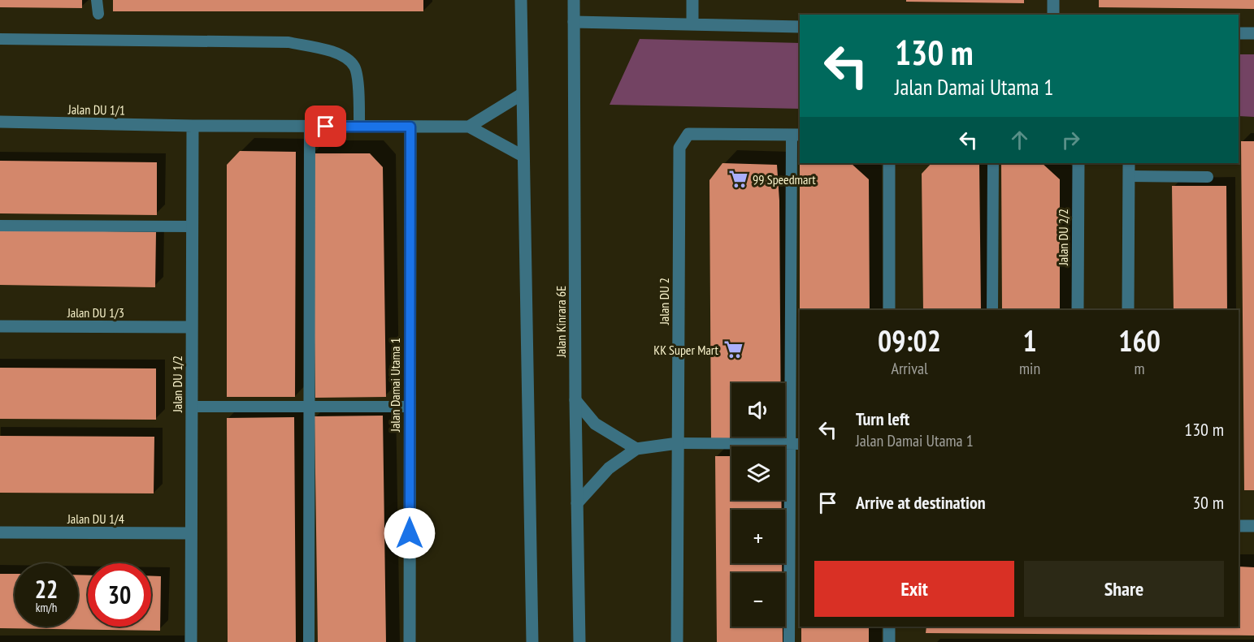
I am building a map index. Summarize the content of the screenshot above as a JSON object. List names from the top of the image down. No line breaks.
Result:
{"streets":{"street":["Jalan DU 1/1","Jalan DU 2/2","Jalan DU 2","Jalan DU 1/3","Jalan Kinrara 6E","Jalan DU 1/2","Jalan Damai Utama 1","Jalan DU 1/4"]},"crossings":[["Jalan DU 1/1","Jalan DU 1/2"],["Jalan DU 1/3","Jalan DU 1/2"],["Jalan DU 1/2","Jalan DU 1/4"]],"places":{"supermarket":["99 Speedmart","KK Super Mart"]},"page":{"turn":["130 m","Jalan Damai Utama 1"],"eta":["09:02","Arrival","1","min","160","m"],"map_buttons":["+","−"],"list":[{"name":"Turn left","note":"Jalan Damai Utama 1","value":"130 m"},{"name":"Arrive at destination","value":"30 m"}],"buttons":["Exit","Share"],"speed":"22 km/h","limit":"30"}}
